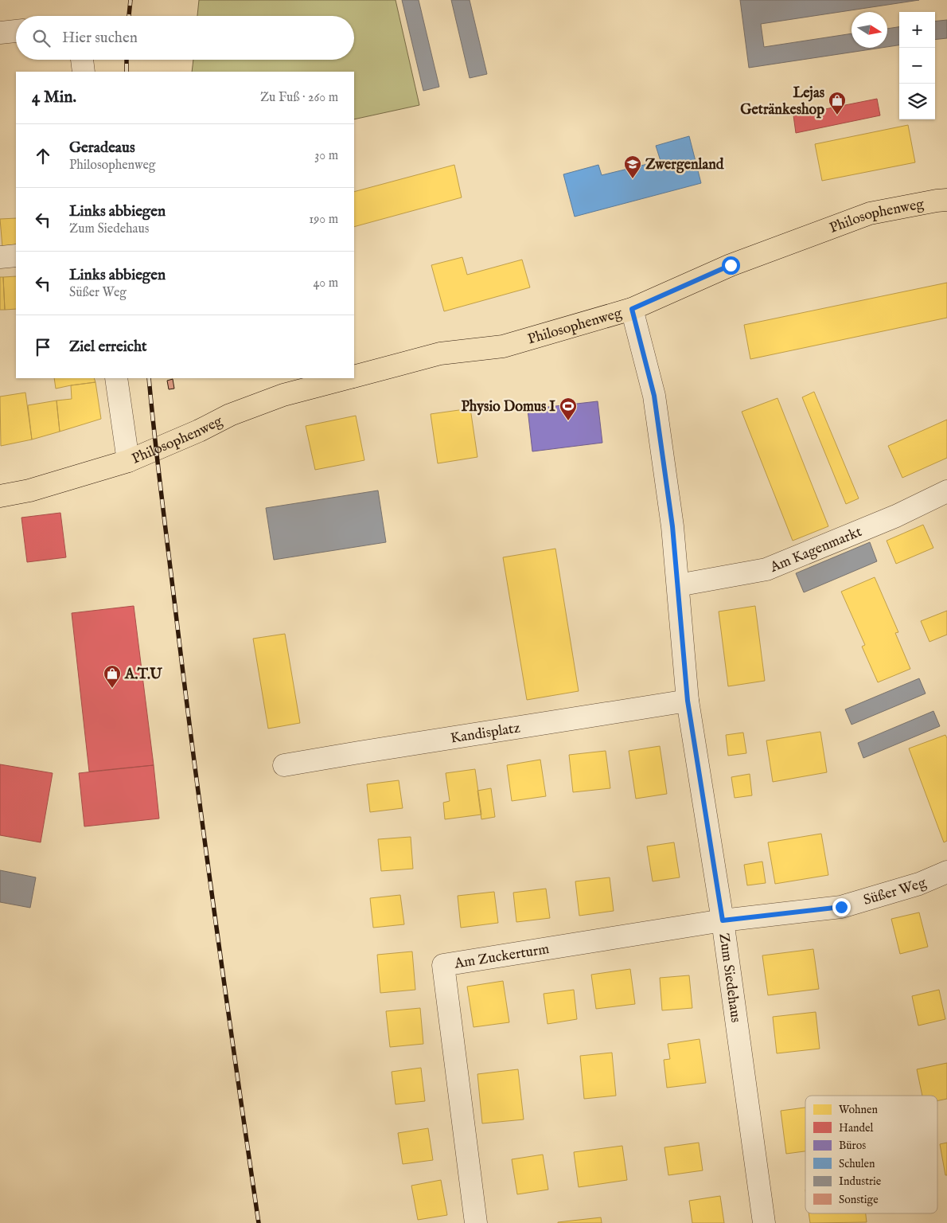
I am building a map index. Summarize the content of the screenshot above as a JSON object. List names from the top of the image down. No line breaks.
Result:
{"streets":{"main road":["Philosophenweg"],"street":["Am Kagenmarkt","Kandisplatz","Süßer Weg","Am Zuckerturm","Zum Siedehaus"]},"crossings":[["Philosophenweg","Zum Siedehaus"],["Am Kagenmarkt","Zum Siedehaus"],["Kandisplatz","Zum Siedehaus"],["Süßer Weg","Am Zuckerturm"],["Süßer Weg","Zum Siedehaus"],["Am Zuckerturm","Zum Siedehaus"]],"places":{"shop":["Lejas Getränkeshop","A.T.U"],"school or university":["Zwergenland"],"sports":["Physio Domus I"]},"legend":["Wohnen","Handel","Büros","Schulen","Industrie","Sonstige"],"north":"right","page":{"map_buttons":["+","−"],"search":"Hier suchen","heading":["4 Min.","Zu Fuß · 260 m"],"list":[["Geradeaus","Philosophenweg","30 m"],["Links abbiegen","Zum Siedehaus","190 m"],["Links abbiegen","Süßer Weg","40 m"],"Ziel erreicht"]}}
